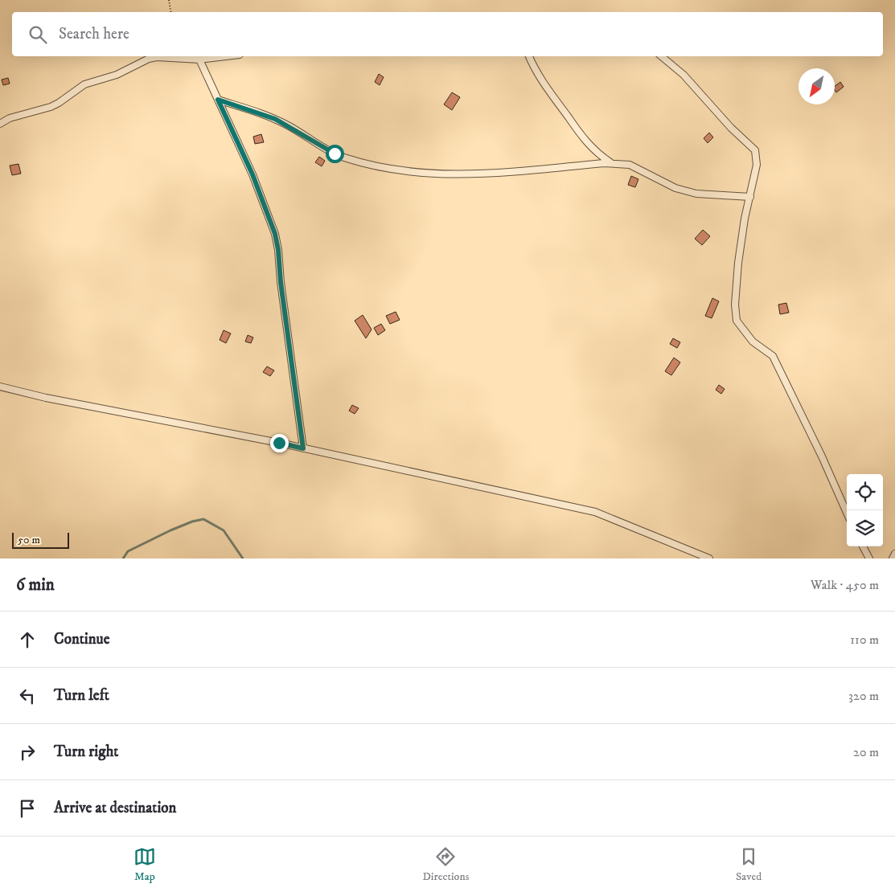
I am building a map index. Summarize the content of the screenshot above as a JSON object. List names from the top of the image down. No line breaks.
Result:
{"scale_bar":"50 m","north":"bottom left","page":{"search":"Search here","scale":"50 m","heading":["6 min","Walk · 450 m"],"list":[["Continue","110 m"],["Turn left","320 m"],["Turn right","20 m"],"Arrive at destination"],"nav":["Map","Directions","Saved"]}}
